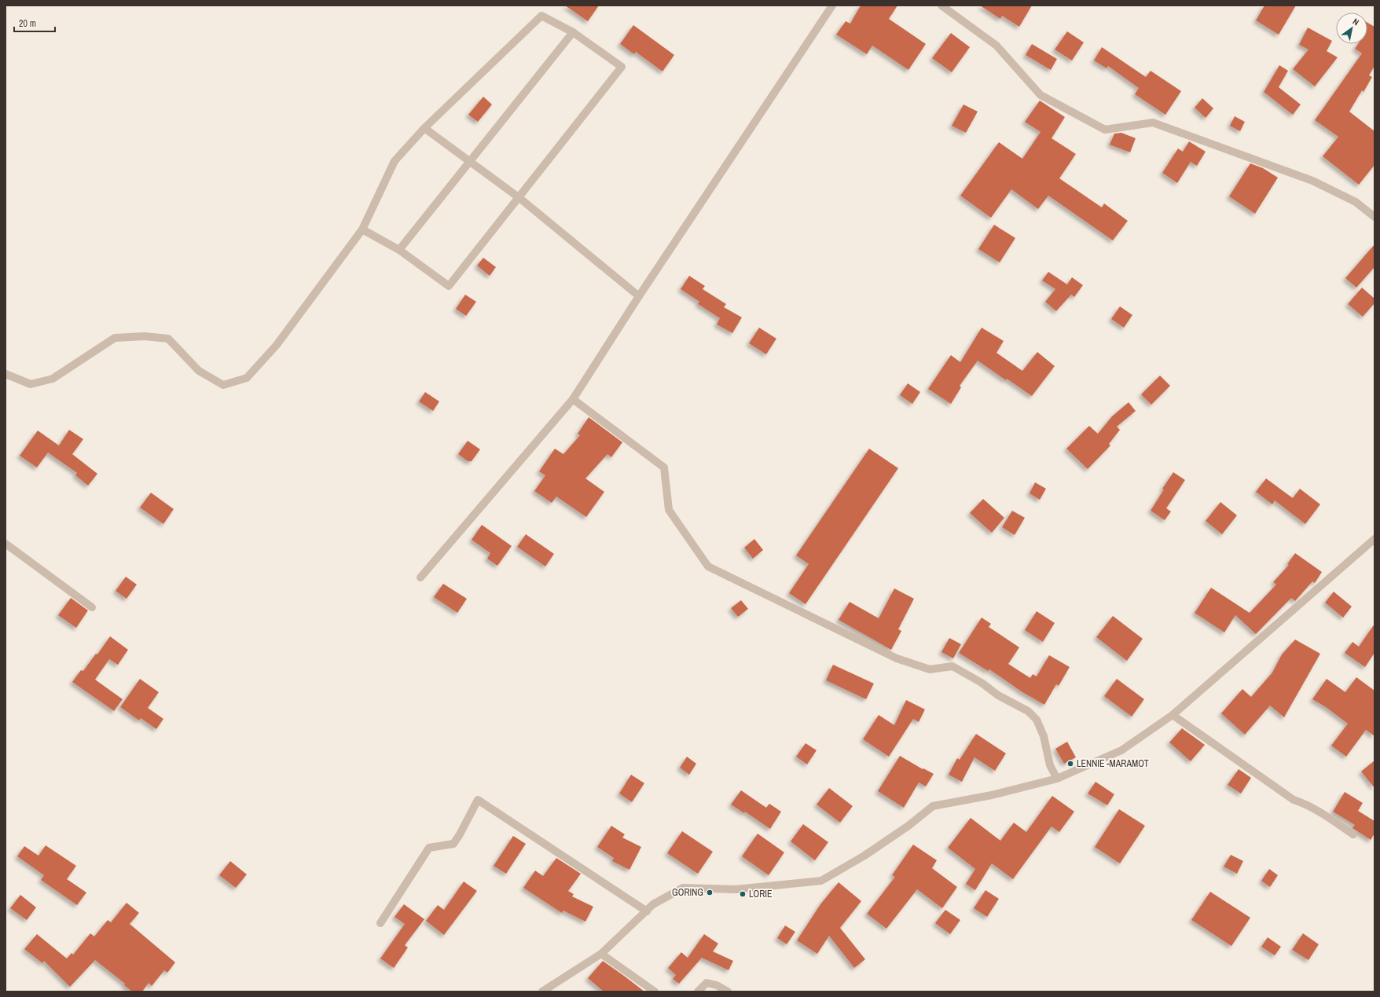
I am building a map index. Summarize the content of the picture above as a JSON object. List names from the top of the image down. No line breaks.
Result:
{"places":["LENNIE -MARAMOT","GORING","LORIE"],"scale_bar":"20 m","north":"top right"}
